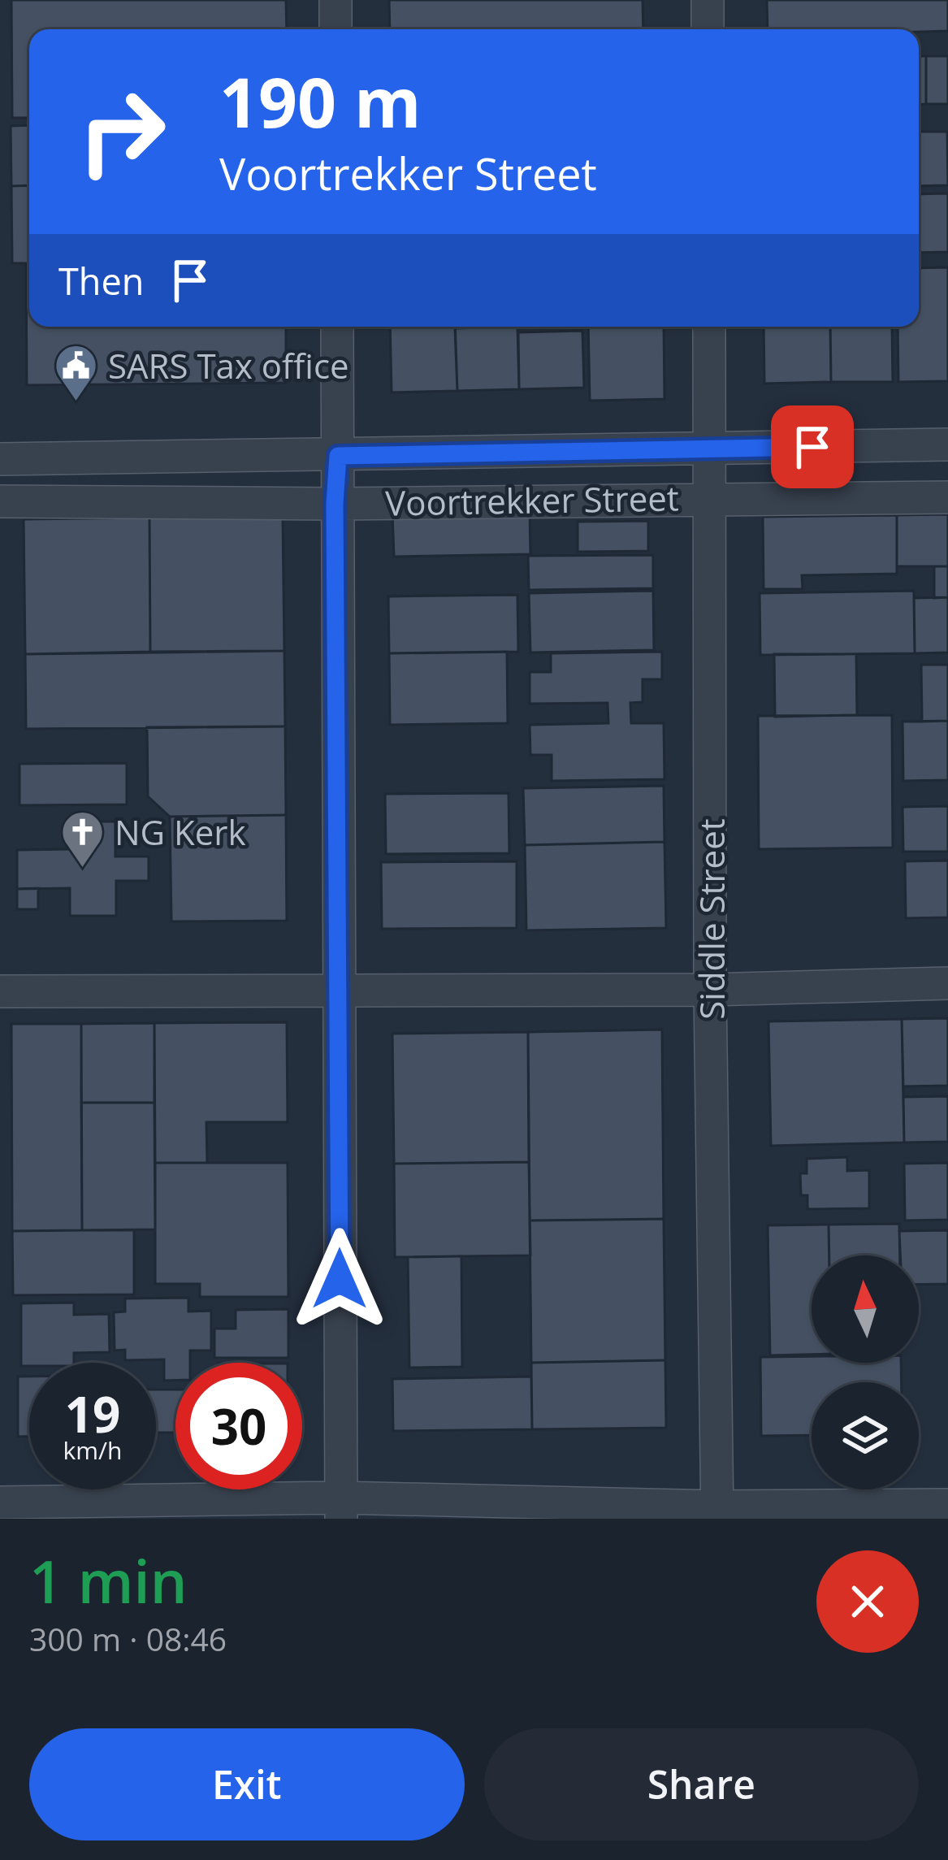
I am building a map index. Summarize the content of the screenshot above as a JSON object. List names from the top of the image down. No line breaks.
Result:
{"streets":{"street":["Voortrekker Street","Siddle Street"]},"crossings":[["Voortrekker Street","Siddle Street"]],"places":{"public building":["SARS Tax office"],"church":["NG Kerk"]},"north":"top","page":{"turn":["190 m","Voortrekker Street"],"then":"Then","speed":"19 km/h","limit":"30","heading":["1 min","300 m · 08:46"],"buttons":["Exit","Share"]}}
